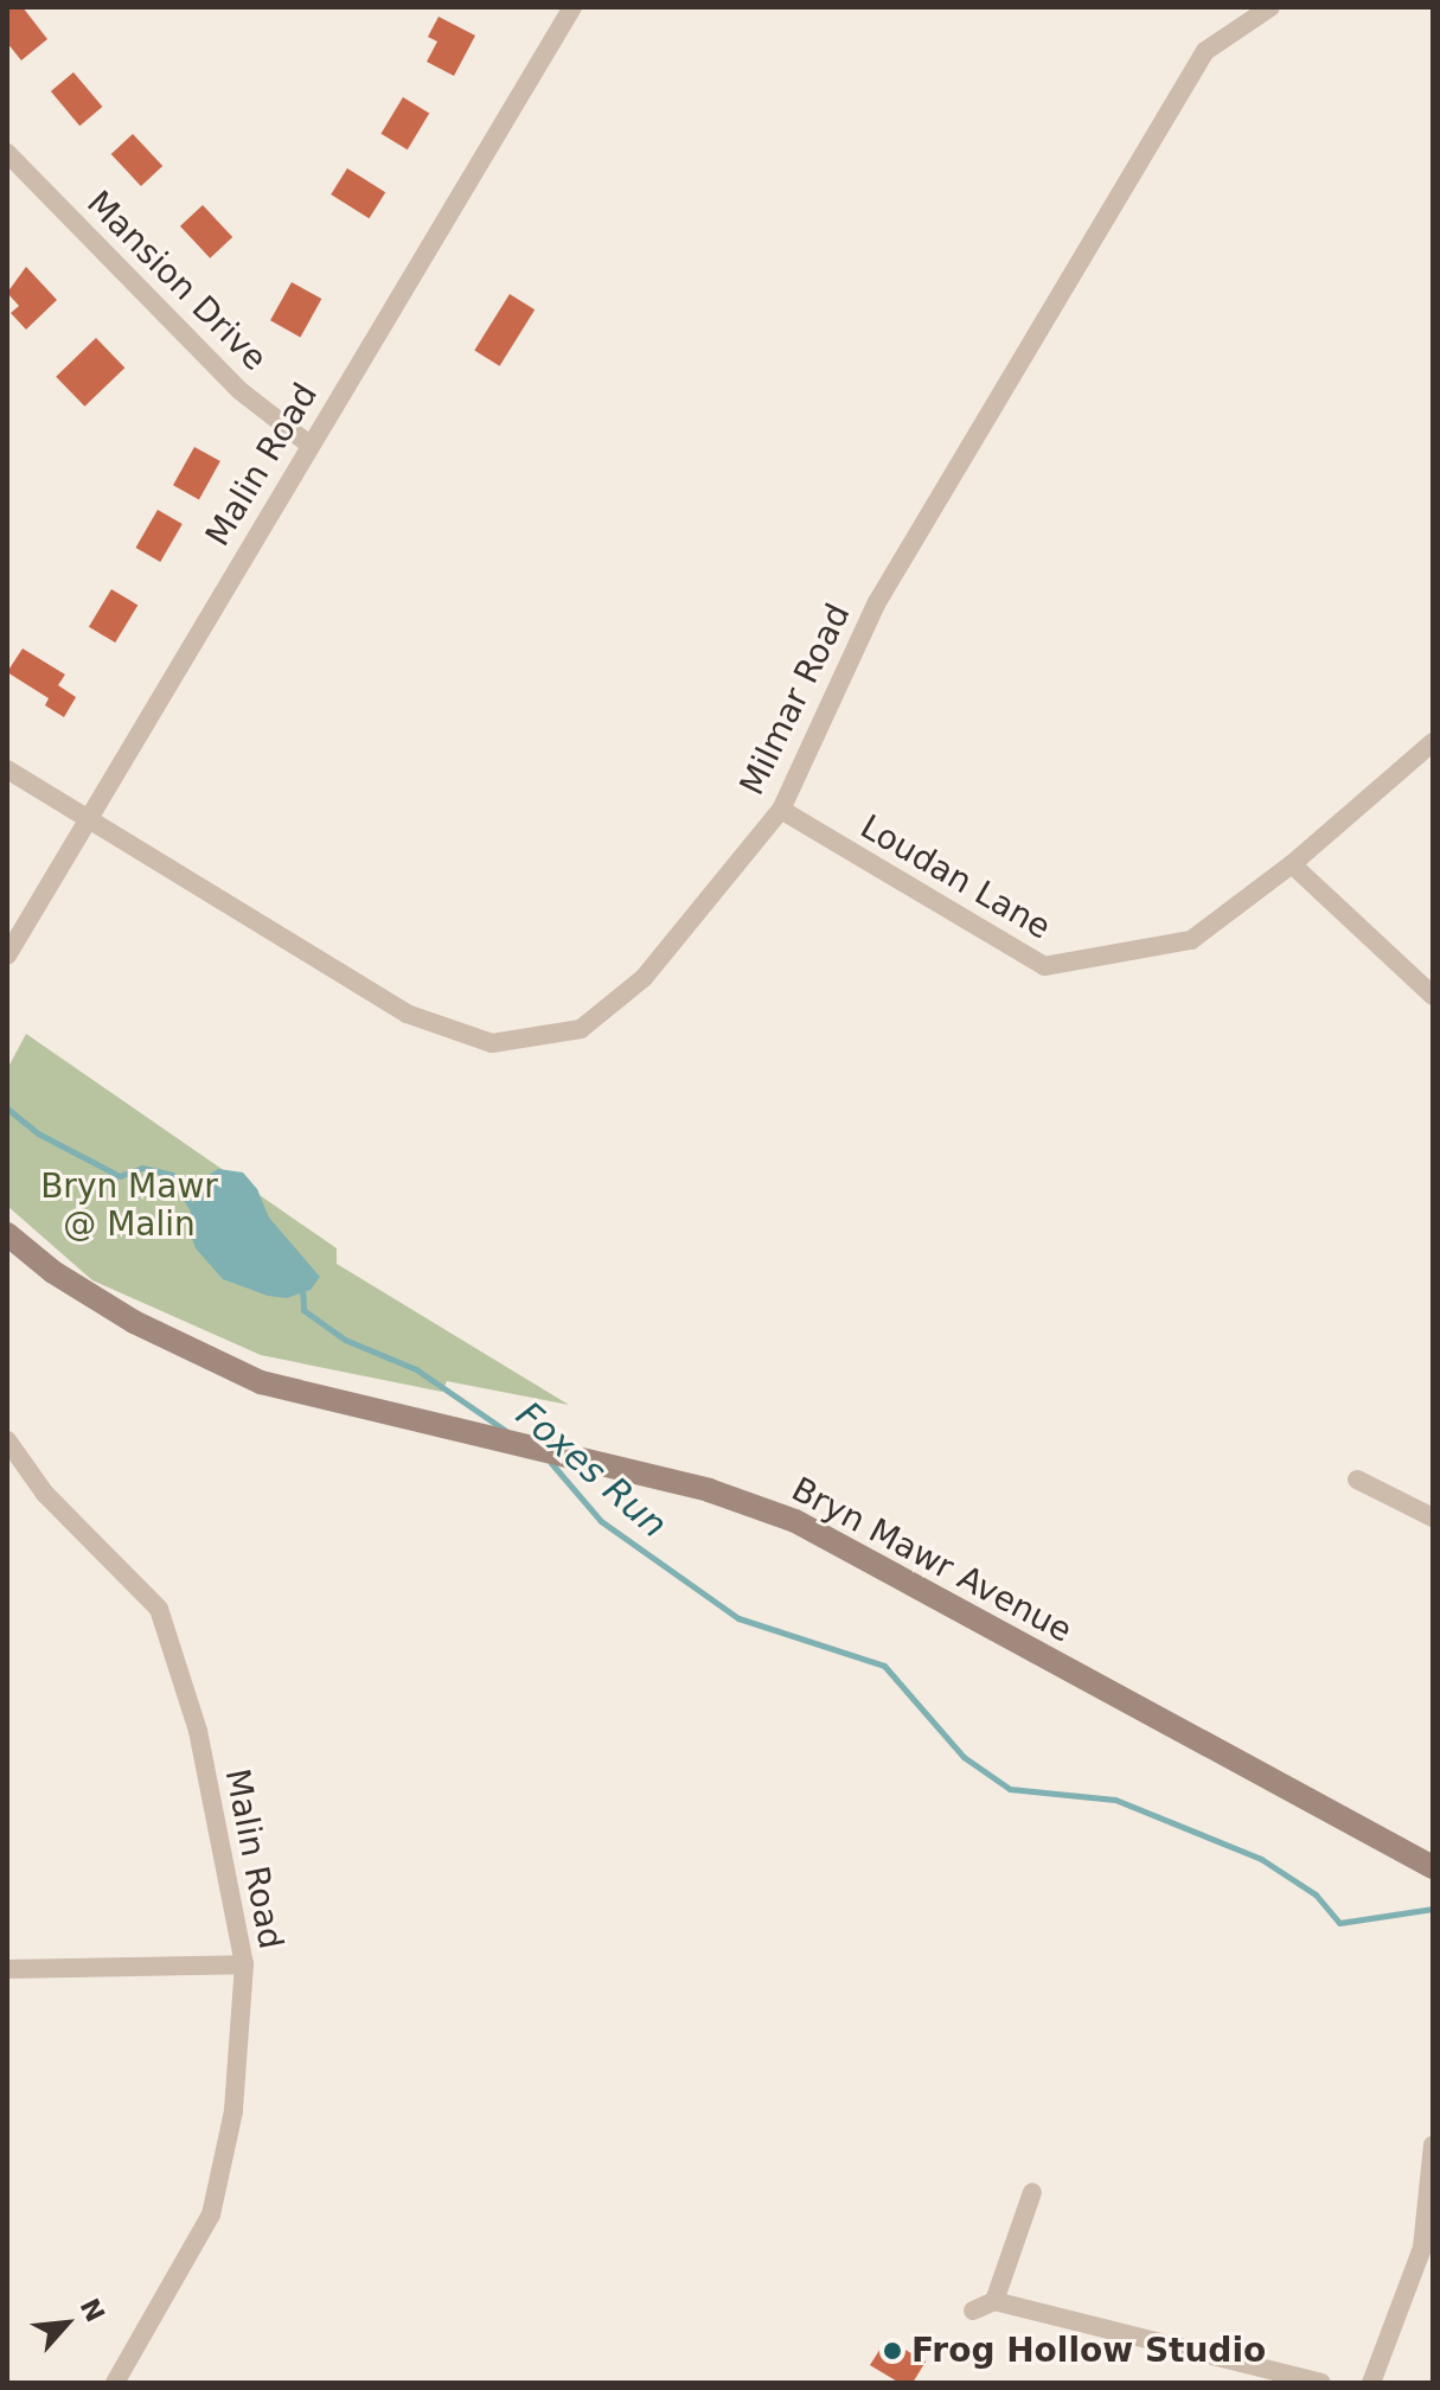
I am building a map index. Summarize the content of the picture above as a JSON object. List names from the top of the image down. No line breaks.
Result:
{"streets":{"main road":["Bryn Mawr Avenue"],"street":["Mansion Drive","Malin Road","Milmar Road","Loudan Lane"]},"crossings":[["Mansion Drive","Malin Road"],["Malin Road","Milmar Road"],["Milmar Road","Loudan Lane"]],"water":["Foxes Run"],"parks":["Bryn Mawr @ Malin"],"places":["Frog Hollow Studio"],"north":"top right"}
